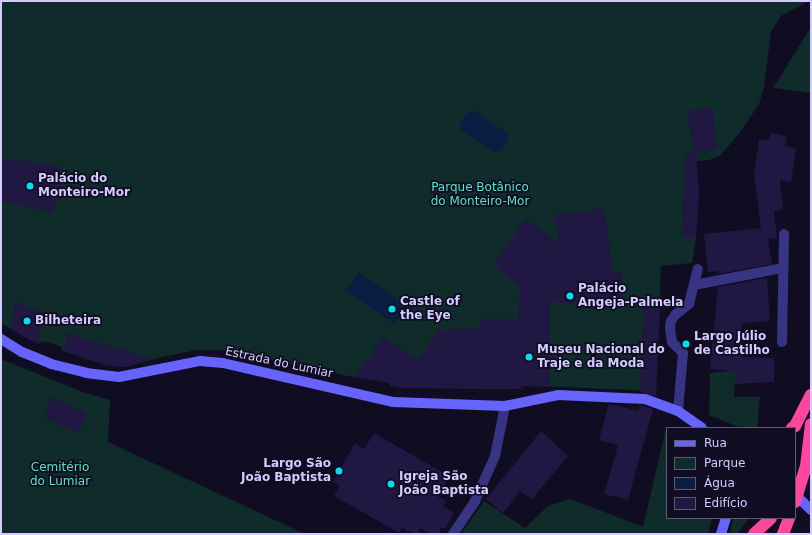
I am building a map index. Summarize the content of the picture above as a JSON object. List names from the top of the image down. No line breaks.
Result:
{"streets":{"street":["Estrada do Lumiar"]},"parks":["Parque Botânico do Monteiro-Mor","Cemitério do Lumiar"],"places":["Palácio do Monteiro-Mor","Palácio Angeja-Palmela","Castle of the Eye","Bilheteira","Largo Júlio de Castilho","Museu Nacional do Traje e da Moda","Largo São João Baptista","Igreja São João Baptista"],"legend":["Rua","Parque","Água","Edifício"]}
